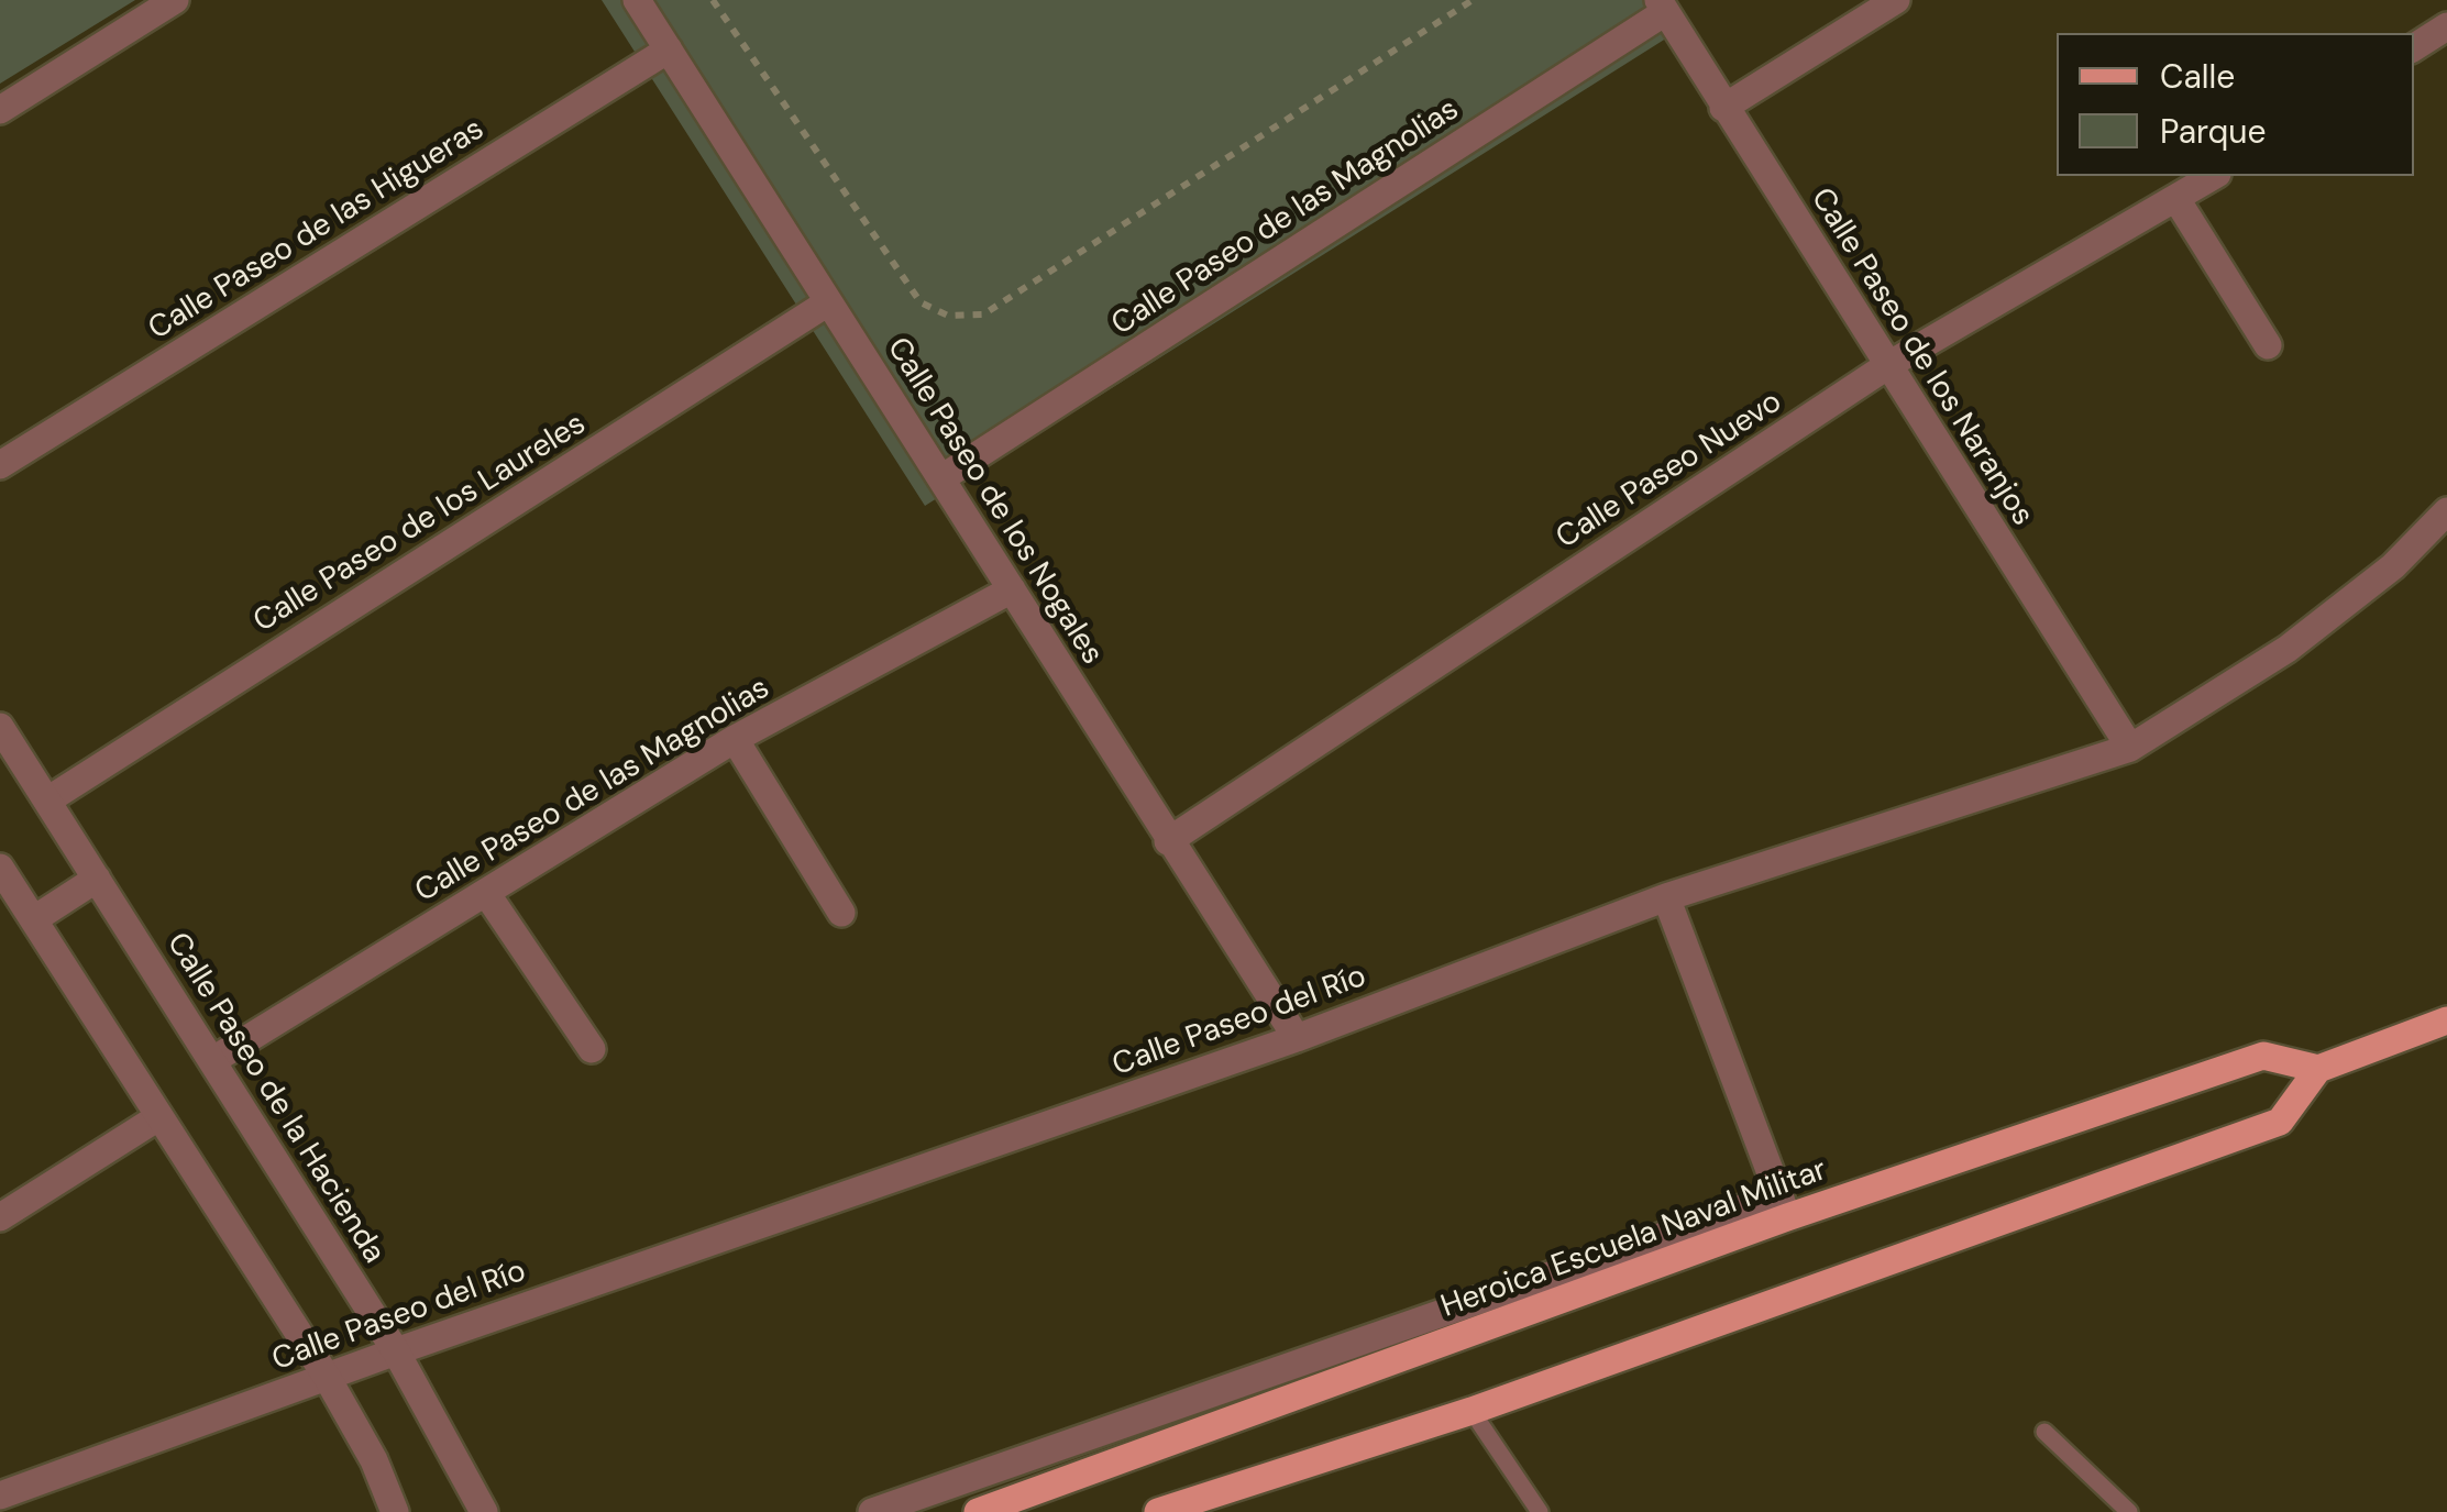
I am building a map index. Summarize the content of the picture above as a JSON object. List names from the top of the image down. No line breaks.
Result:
{"streets":{"main road":["Heroica Escuela Naval Militar"],"street":["Calle Paseo de las Magnolias","Calle Paseo de las Higueras","Calle Paseo de los Naranjos","Calle Paseo Nuevo","Calle Paseo de los Nogales","Calle Paseo de los Laureles","Calle Paseo del Río","Calle Paseo de la Hacienda"]},"crossings":[["Calle Paseo de las Magnolias","Calle Paseo de los Naranjos"],["Calle Paseo de las Magnolias","Calle Paseo de los Nogales"],["Calle Paseo de las Magnolias","Calle Paseo de la Hacienda"],["Calle Paseo de las Higueras","Calle Paseo de los Nogales"],["Calle Paseo de los Naranjos","Calle Paseo Nuevo"],["Calle Paseo de los Naranjos","Calle Paseo del Río"],["Calle Paseo Nuevo","Calle Paseo de los Nogales"],["Calle Paseo de los Nogales","Calle Paseo de los Laureles"],["Calle Paseo de los Nogales","Calle Paseo del Río"],["Calle Paseo de los Laureles","Calle Paseo de la Hacienda"],["Calle Paseo del Río","Calle Paseo de la Hacienda"]],"legend":["Calle","Parque"]}
